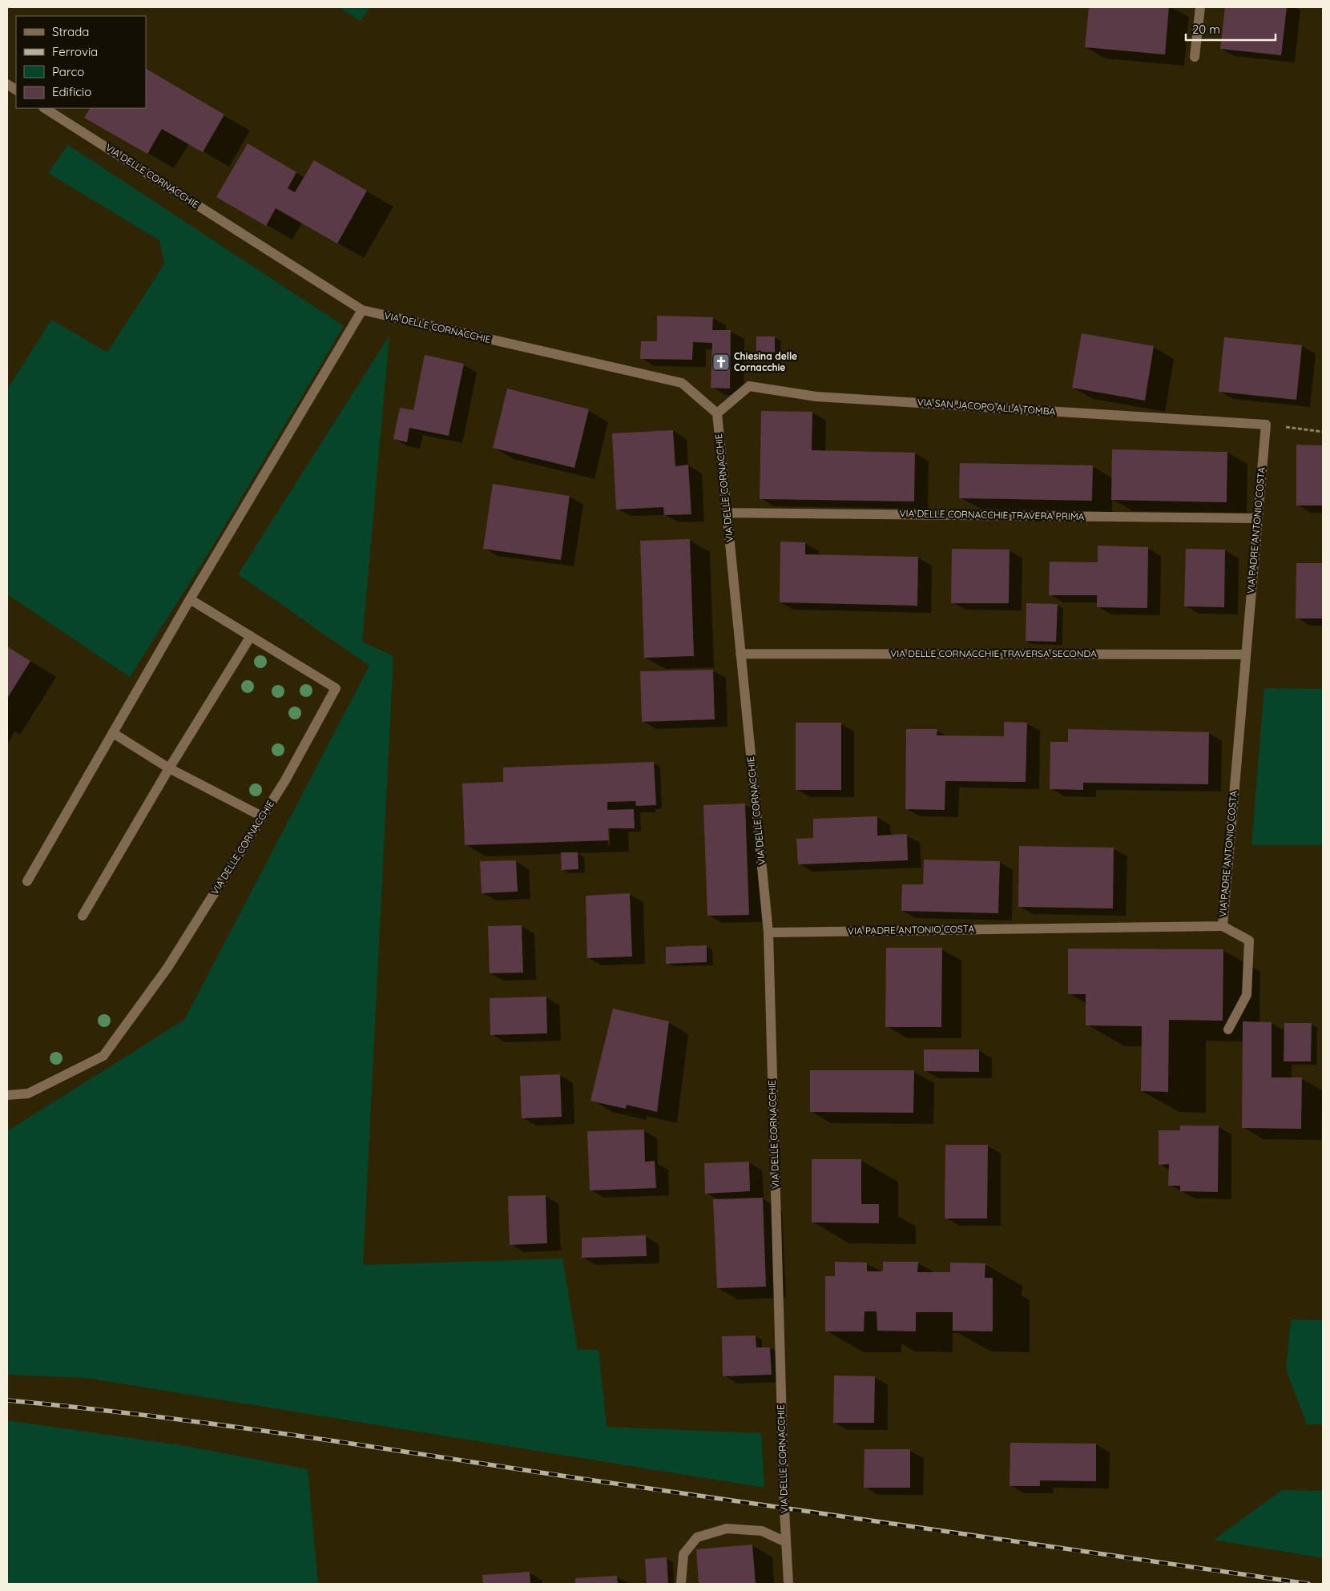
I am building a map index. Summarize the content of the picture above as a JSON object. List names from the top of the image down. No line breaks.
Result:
{"streets":{"street":["VIA DELLE CORNACCHIE","VIA SAN JACOPO ALLA TOMBA","VIA DELLE CORNACCHIE TRAVERA PRIMA","VIA PADRE ANTONIO COSTA","VIA DELLE CORNACCHIE TRAVERSA SECONDA"]},"crossings":[["VIA DELLE CORNACCHIE","VIA SAN JACOPO ALLA TOMBA"],["VIA DELLE CORNACCHIE","VIA DELLE CORNACCHIE TRAVERA PRIMA"],["VIA DELLE CORNACCHIE","VIA PADRE ANTONIO COSTA"],["VIA DELLE CORNACCHIE","VIA DELLE CORNACCHIE TRAVERSA SECONDA"],["VIA SAN JACOPO ALLA TOMBA","VIA PADRE ANTONIO COSTA"],["VIA DELLE CORNACCHIE TRAVERA PRIMA","VIA PADRE ANTONIO COSTA"],["VIA PADRE ANTONIO COSTA","VIA DELLE CORNACCHIE TRAVERSA SECONDA"]],"places":{"church":["Chiesina delle Cornacchie"]},"legend":["Strada","Ferrovia","Parco","Edificio"],"scale_bar":"20 m"}
